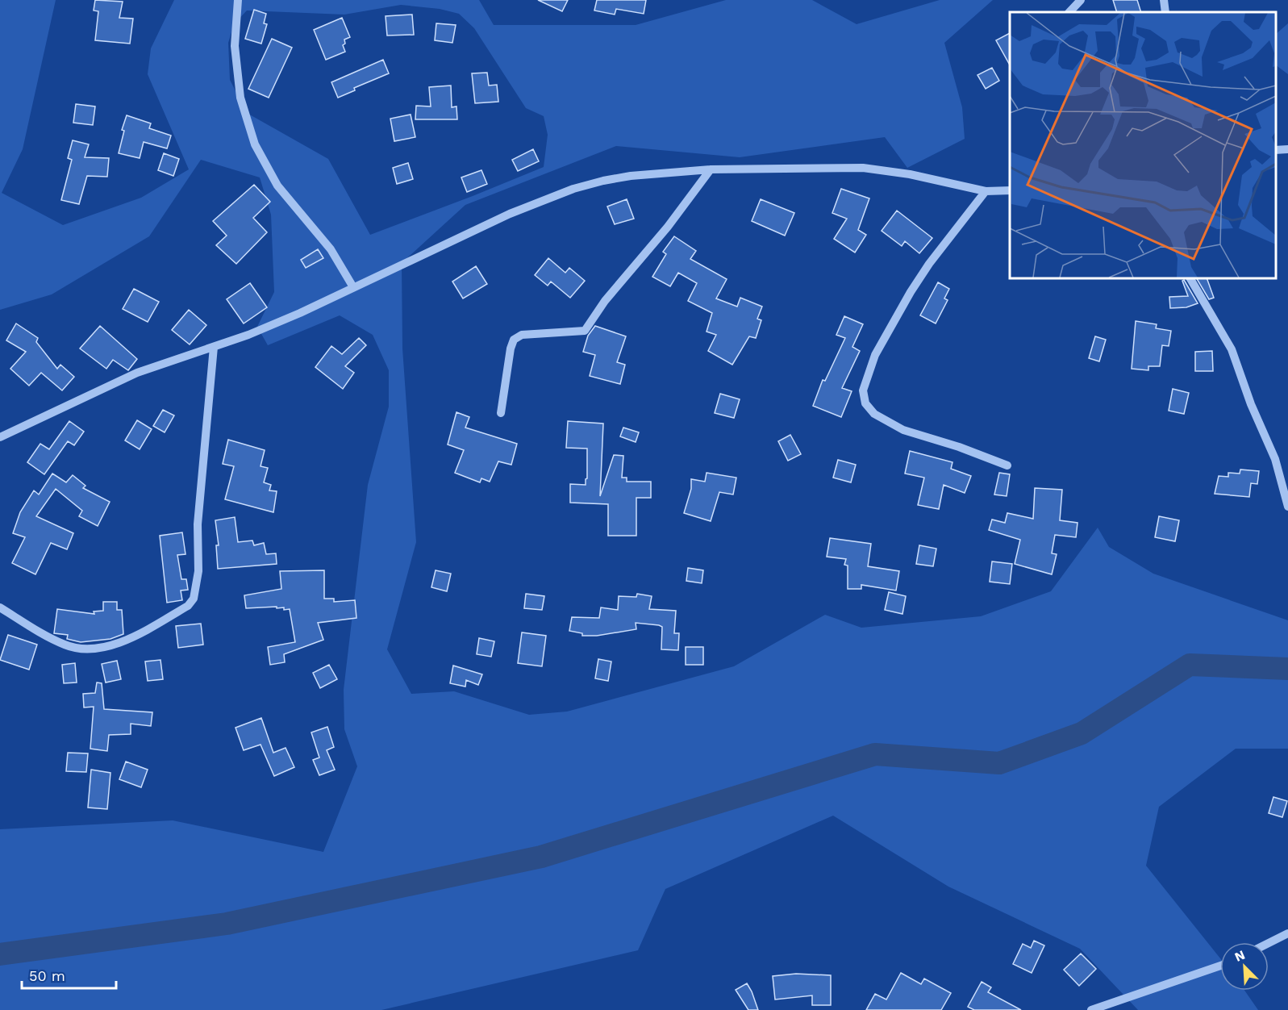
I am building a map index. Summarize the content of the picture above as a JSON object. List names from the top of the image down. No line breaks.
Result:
{"scale_bar":"50 m","north":"top left"}
